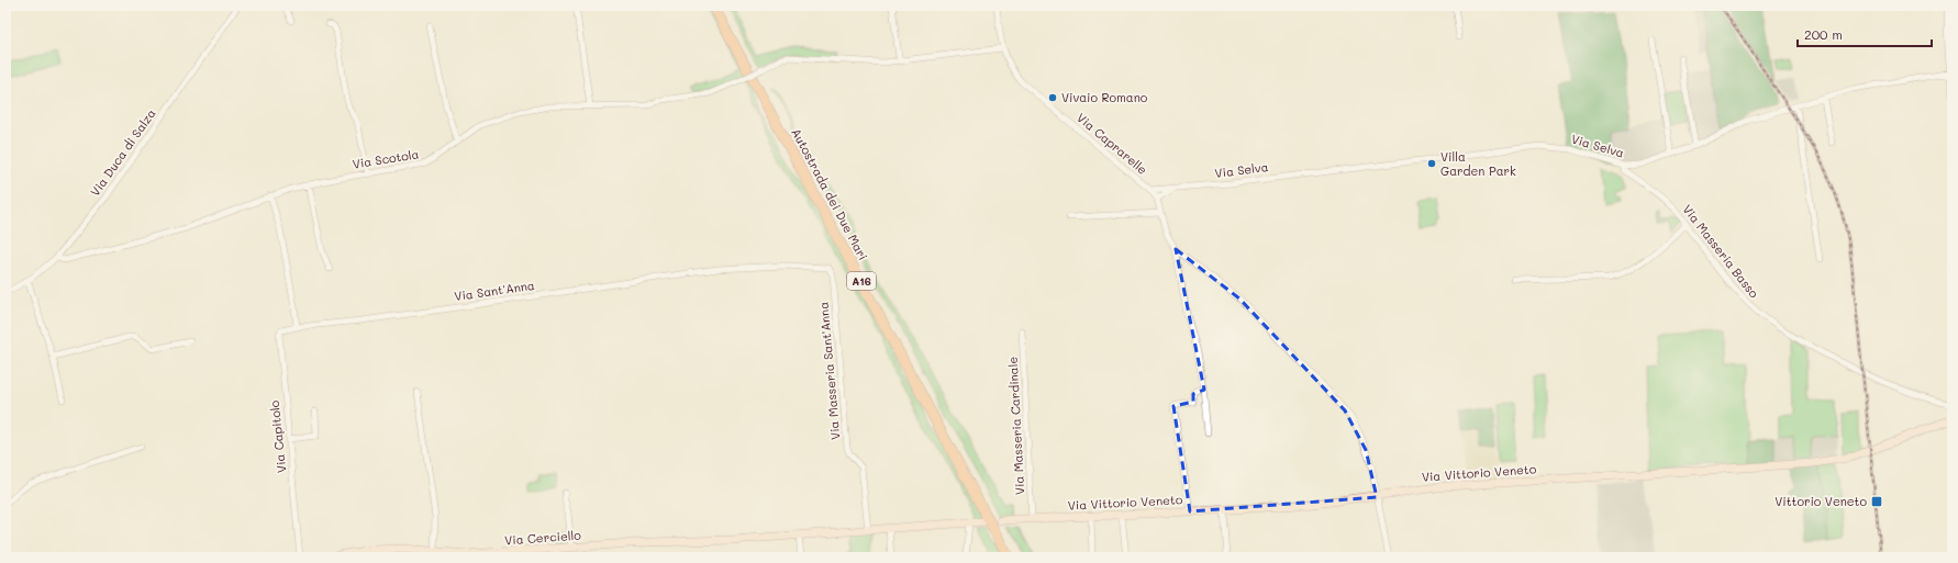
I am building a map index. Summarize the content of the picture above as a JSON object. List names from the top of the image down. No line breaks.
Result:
{"streets":{"highway":["Autostrada dei Due Mari","A16"],"street":["Via Caprarelle","Via Selva","Via Duca di Salza","Via Scotola","Via Masseria Basso","Via Sant'Anna","Via Masseria Sant'Anna","Via Masseria Cardinale","Via Capitolo","Via Vittorio Veneto","Via Cerciello"]},"crossings":[["Via Caprarelle","Via Selva"],["Via Caprarelle","Via Scotola"],["Via Selva","Via Masseria Basso"],["Via Duca di Salza","Via Scotola"],["Via Sant'Anna","Via Masseria Sant'Anna"],["Via Sant'Anna","Via Capitolo"],["Via Masseria Cardinale","Via Vittorio Veneto"]],"places":{"other":["Vivaio Romano","Villa Garden Park"],"transit":["Vittorio Veneto"]},"scale_bar":"200 m"}
